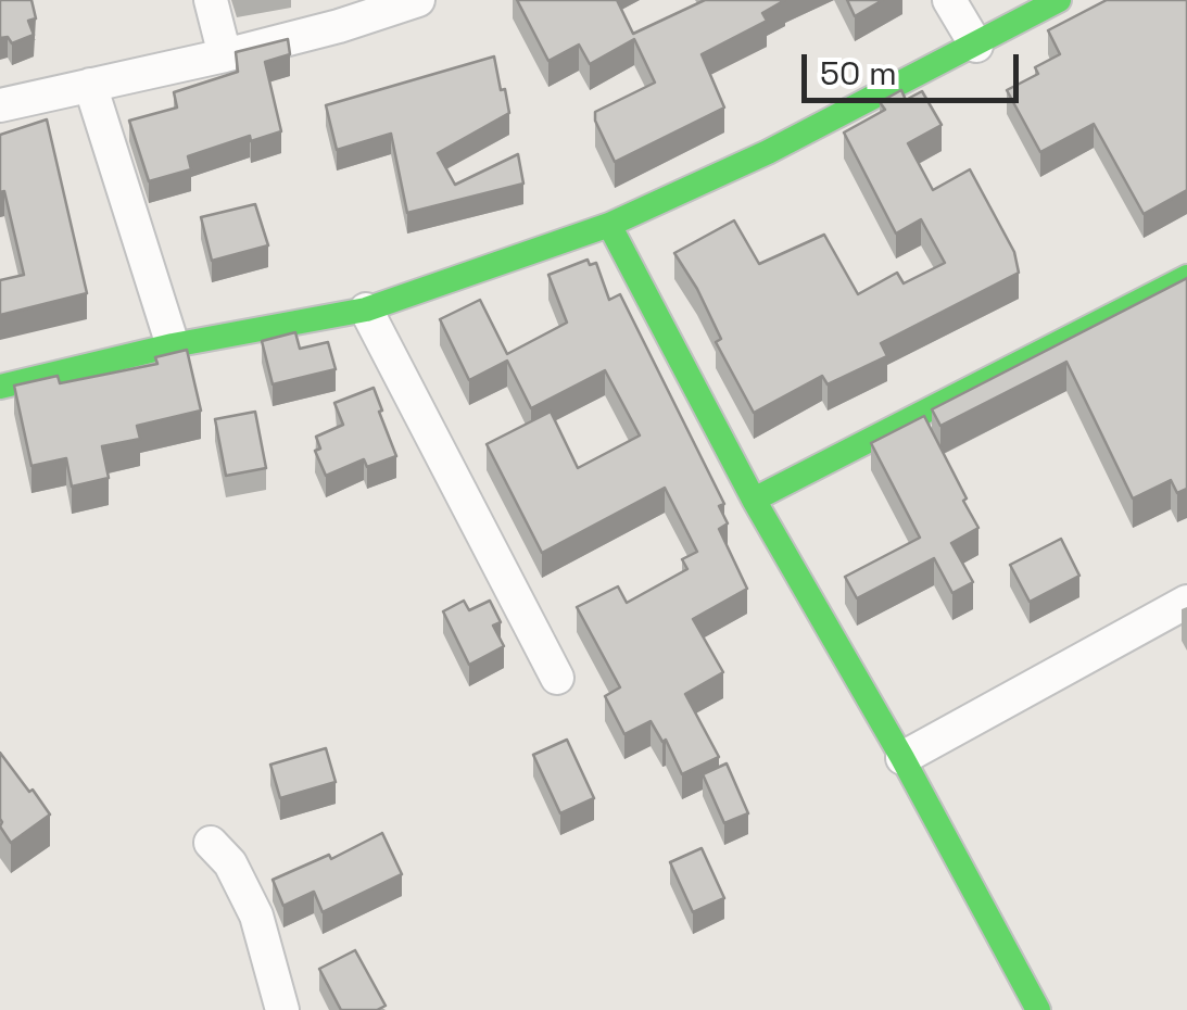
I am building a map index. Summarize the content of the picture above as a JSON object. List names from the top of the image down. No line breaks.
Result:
{"scale_bar":"50 m"}
